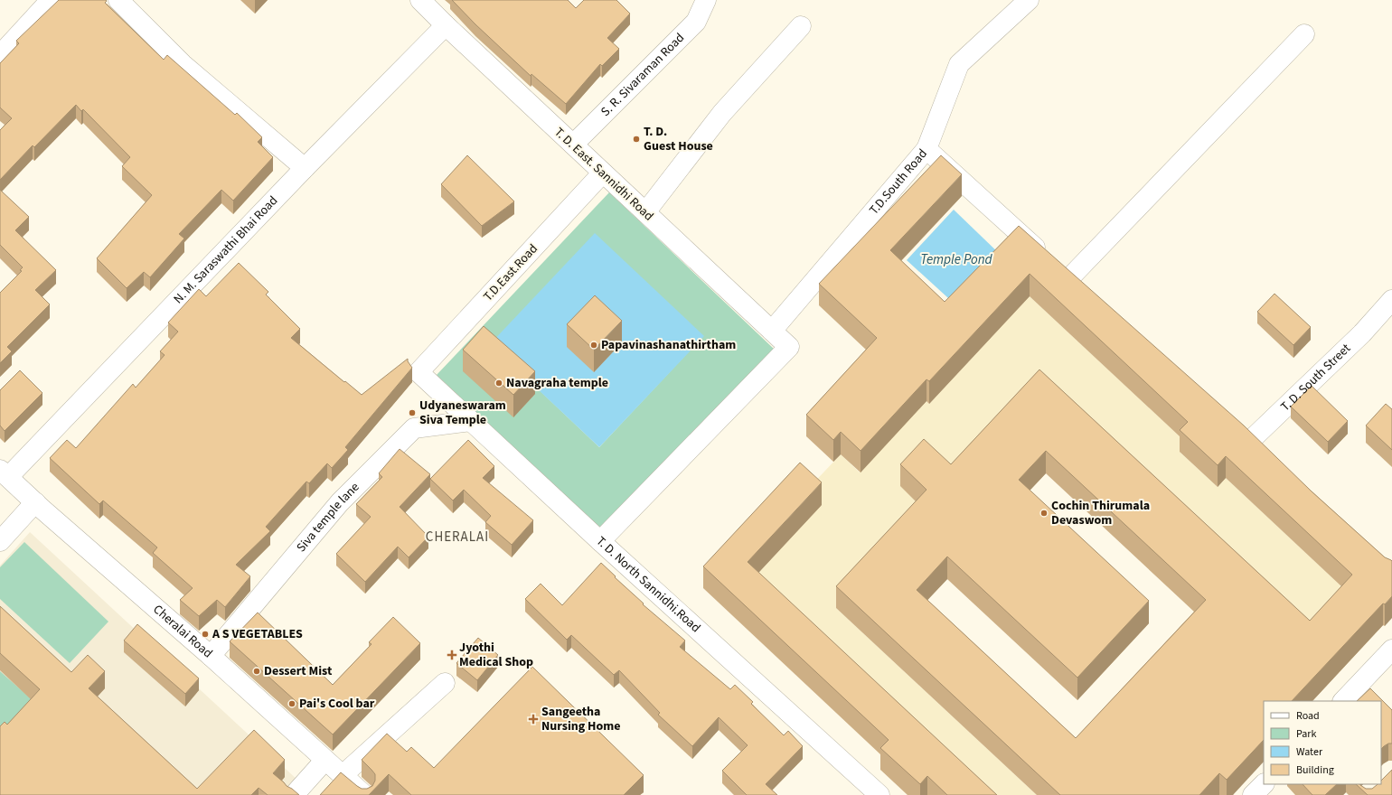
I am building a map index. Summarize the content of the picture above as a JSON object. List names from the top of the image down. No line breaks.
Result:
{"streets":{"street":["S. R. Sivaraman Road","T. D. East. Sannidhi Road","T.D.South Road","N. M. Saraswathi Bhai Road","T.D.East.Road","T. D. South Street","Siva temple lane","T. D. North Sannidhi.Road","Cheralai Road"]},"crossings":[["S. R. Sivaraman Road","T. D. East. Sannidhi Road"],["T. D. East. Sannidhi Road","T.D.South Road"],["T. D. East. Sannidhi Road","N. M. Saraswathi Bhai Road"],["T. D. East. Sannidhi Road","T.D.East.Road"],["T. D. East. Sannidhi Road","T. D. North Sannidhi.Road"],["N. M. Saraswathi Bhai Road","Cheralai Road"],["T.D.East.Road","T. D. North Sannidhi.Road"],["Siva temple lane","T. D. North Sannidhi.Road"],["Siva temple lane","Cheralai Road"]],"districts":["CHERALAI"],"water":["Temple Pond"],"places":{"other":["T. D. Guest House","Papavinashanathirtham","Navagraha temple","Udyaneswaram Siva Temple","Cochin Thirumala Devaswom","A S VEGETABLES","Dessert Mist","Pai's Cool bar"],"health":["Jyothi Medical Shop","Sangeetha Nursing Home"]},"legend":["Road","Park","Water","Building"]}
